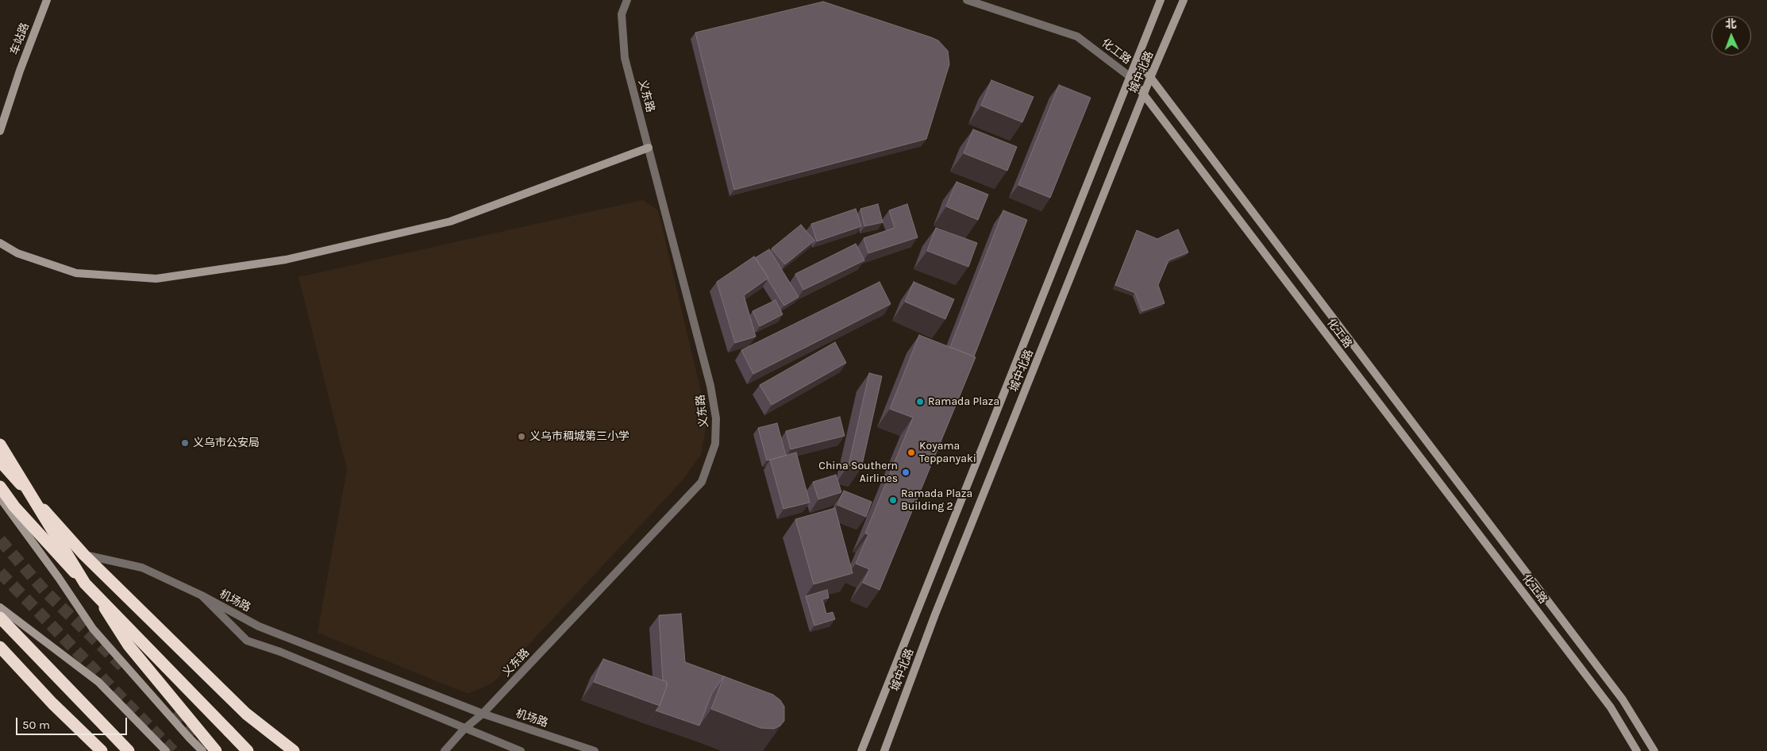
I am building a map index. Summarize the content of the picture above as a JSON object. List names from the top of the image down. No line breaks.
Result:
{"streets":{"street":["车站路","化工路","城中北路","义东路","机场路"]},"crossings":[["化工路","城中北路"],["义东路","机场路"]],"places":["Ramada Plaza","义乌市稠城第三小学","义乌市公安局","Koyama Teppanyaki","China Southern Airlines","Ramada Plaza Building 2"],"scale_bar":"50 m","north":"top"}
